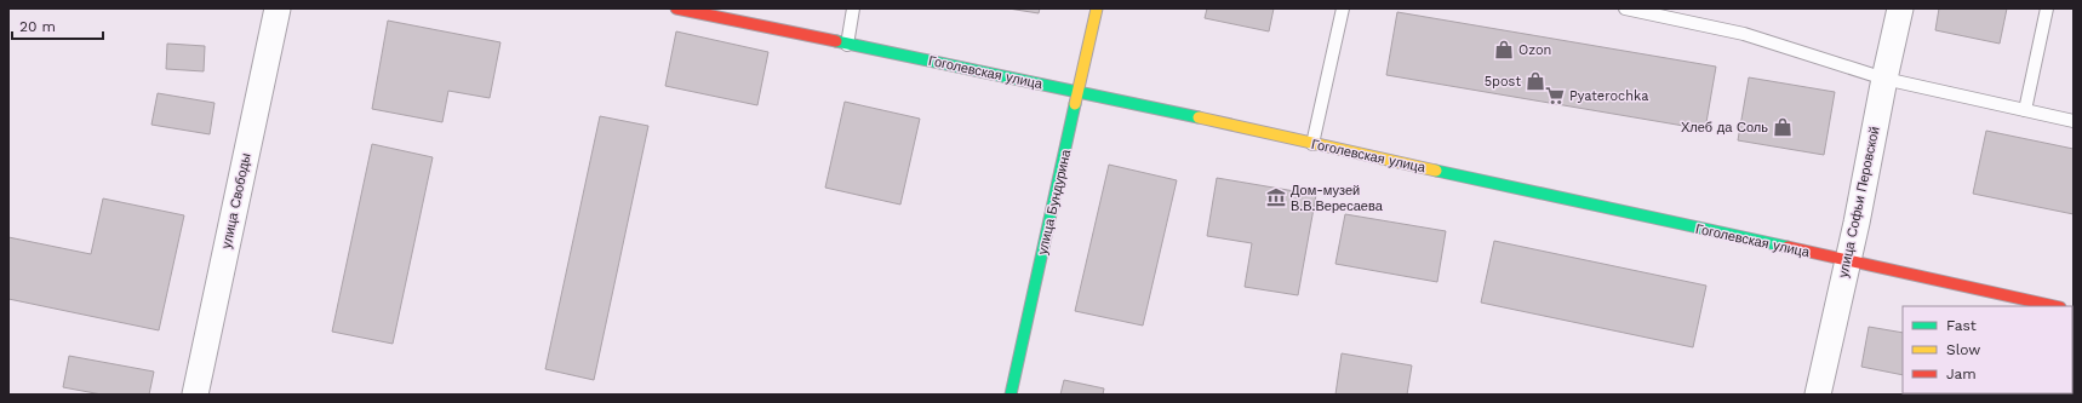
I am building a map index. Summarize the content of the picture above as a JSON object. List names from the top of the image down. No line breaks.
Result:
{"streets":{"street":["Гоголевская улица","улица Свободы","улица Бундурина","улица Софьи Перовской"]},"crossings":[["Гоголевская улица","улица Бундурина"],["Гоголевская улица","улица Софьи Перовской"]],"places":{"shop":["Ozon","5post","Хлеб да Соль"],"supermarket":["Pyaterochka"],"museum":["Дом-музей В.В.Вересаева"]},"legend":["Fast","Slow","Jam"],"scale_bar":"20 m"}
